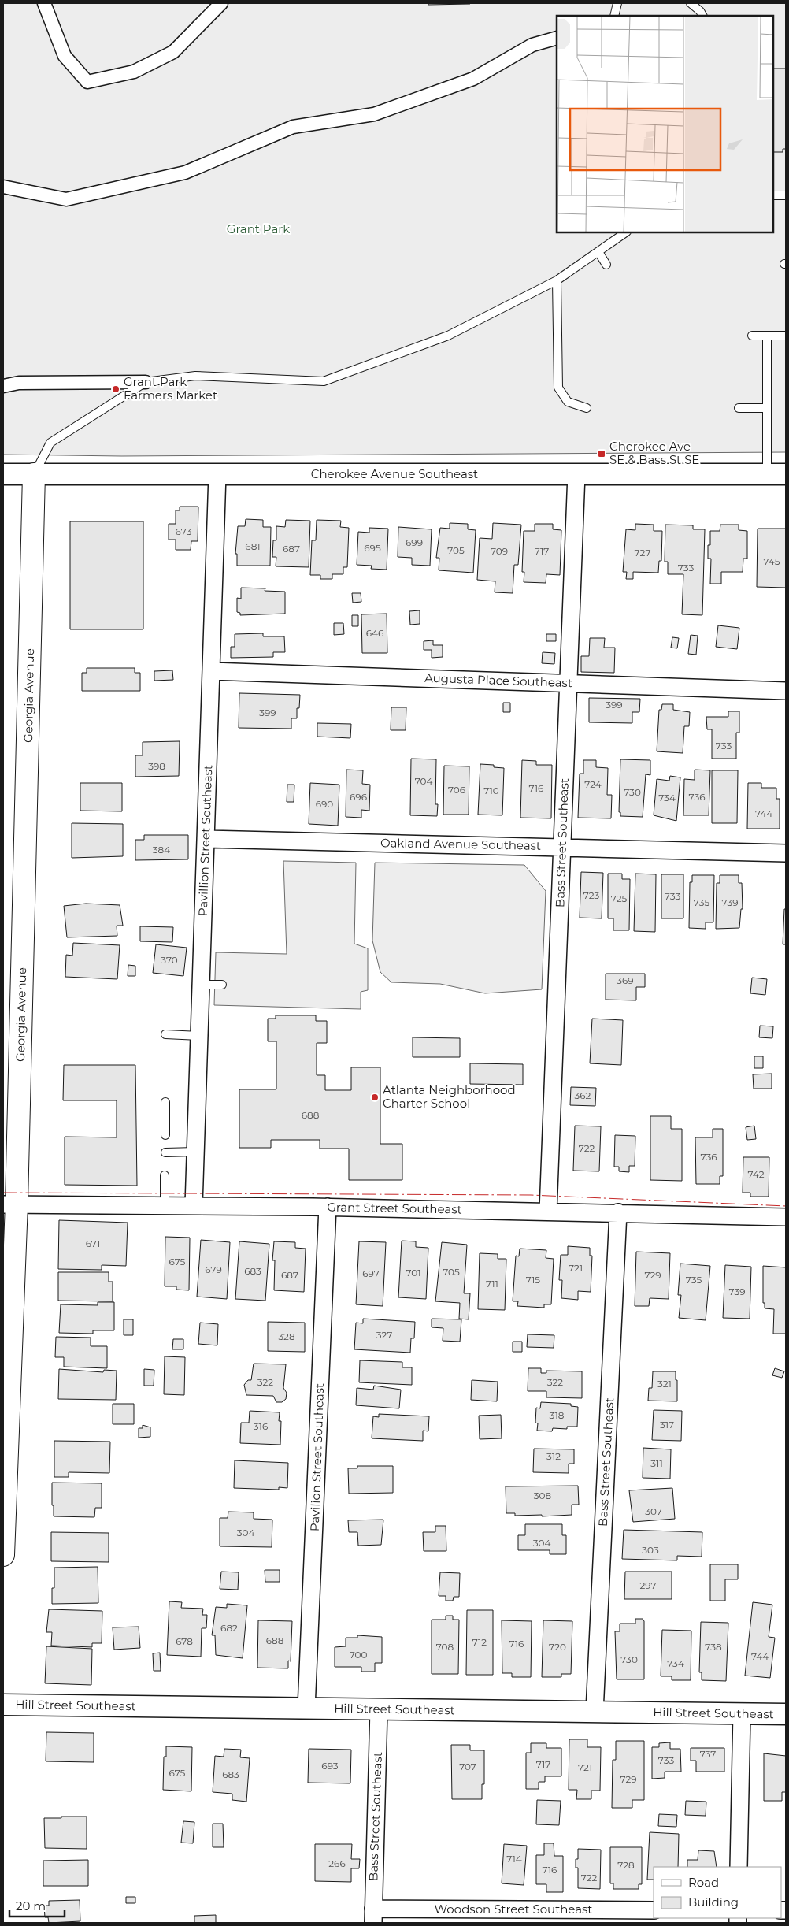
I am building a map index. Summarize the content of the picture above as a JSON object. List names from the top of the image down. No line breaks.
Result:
{"streets":{"main road":["Georgia Avenue"],"street":["Cherokee Avenue Southeast","Augusta Place Southeast","Pavillion Street Southeast","Bass Street Southeast","Oakland Avenue Southeast","Grant Street Southeast","Pavilion Street Southeast","Hill Street Southeast","Woodson Street Southeast"]},"crossings":[["Cherokee Avenue Southeast","Georgia Avenue"],["Cherokee Avenue Southeast","Pavillion Street Southeast"],["Cherokee Avenue Southeast","Bass Street Southeast"],["Augusta Place Southeast","Pavillion Street Southeast"],["Augusta Place Southeast","Bass Street Southeast"],["Georgia Avenue","Grant Street Southeast"],["Pavillion Street Southeast","Oakland Avenue Southeast"],["Pavillion Street Southeast","Grant Street Southeast"],["Bass Street Southeast","Oakland Avenue Southeast"],["Bass Street Southeast","Grant Street Southeast"],["Bass Street Southeast","Hill Street Southeast"],["Bass Street Southeast","Woodson Street Southeast"],["Grant Street Southeast","Pavilion Street Southeast"],["Pavilion Street Southeast","Hill Street Southeast"]],"parks":["Grant Park"],"places":{"other":["Grant Park Farmers Market","Atlanta Neighborhood Charter School"],"transit":["Cherokee Ave SE & Bass St SE"]},"house_numbers":["673","699","681","695","687","705","709","717","727","745","733","646","399","399","733","398","704","724","716","706","710","730","696","736","734","690","744","384","723","733","725","735","739","370","369","362","688","722","736","742","671","675","721","679","683","705","701","697","687","729","715","735","711","739","327","328","322","322","321","318","317","316","312","311","308","307","304","304","303","297","682","688","678","712","716","708","720","738","700","744","730","734","737","733","717","693","707","721","675","683","729","714","266","728","716","722"],"legend":["Road","Building"],"scale_bar":"20 m"}
